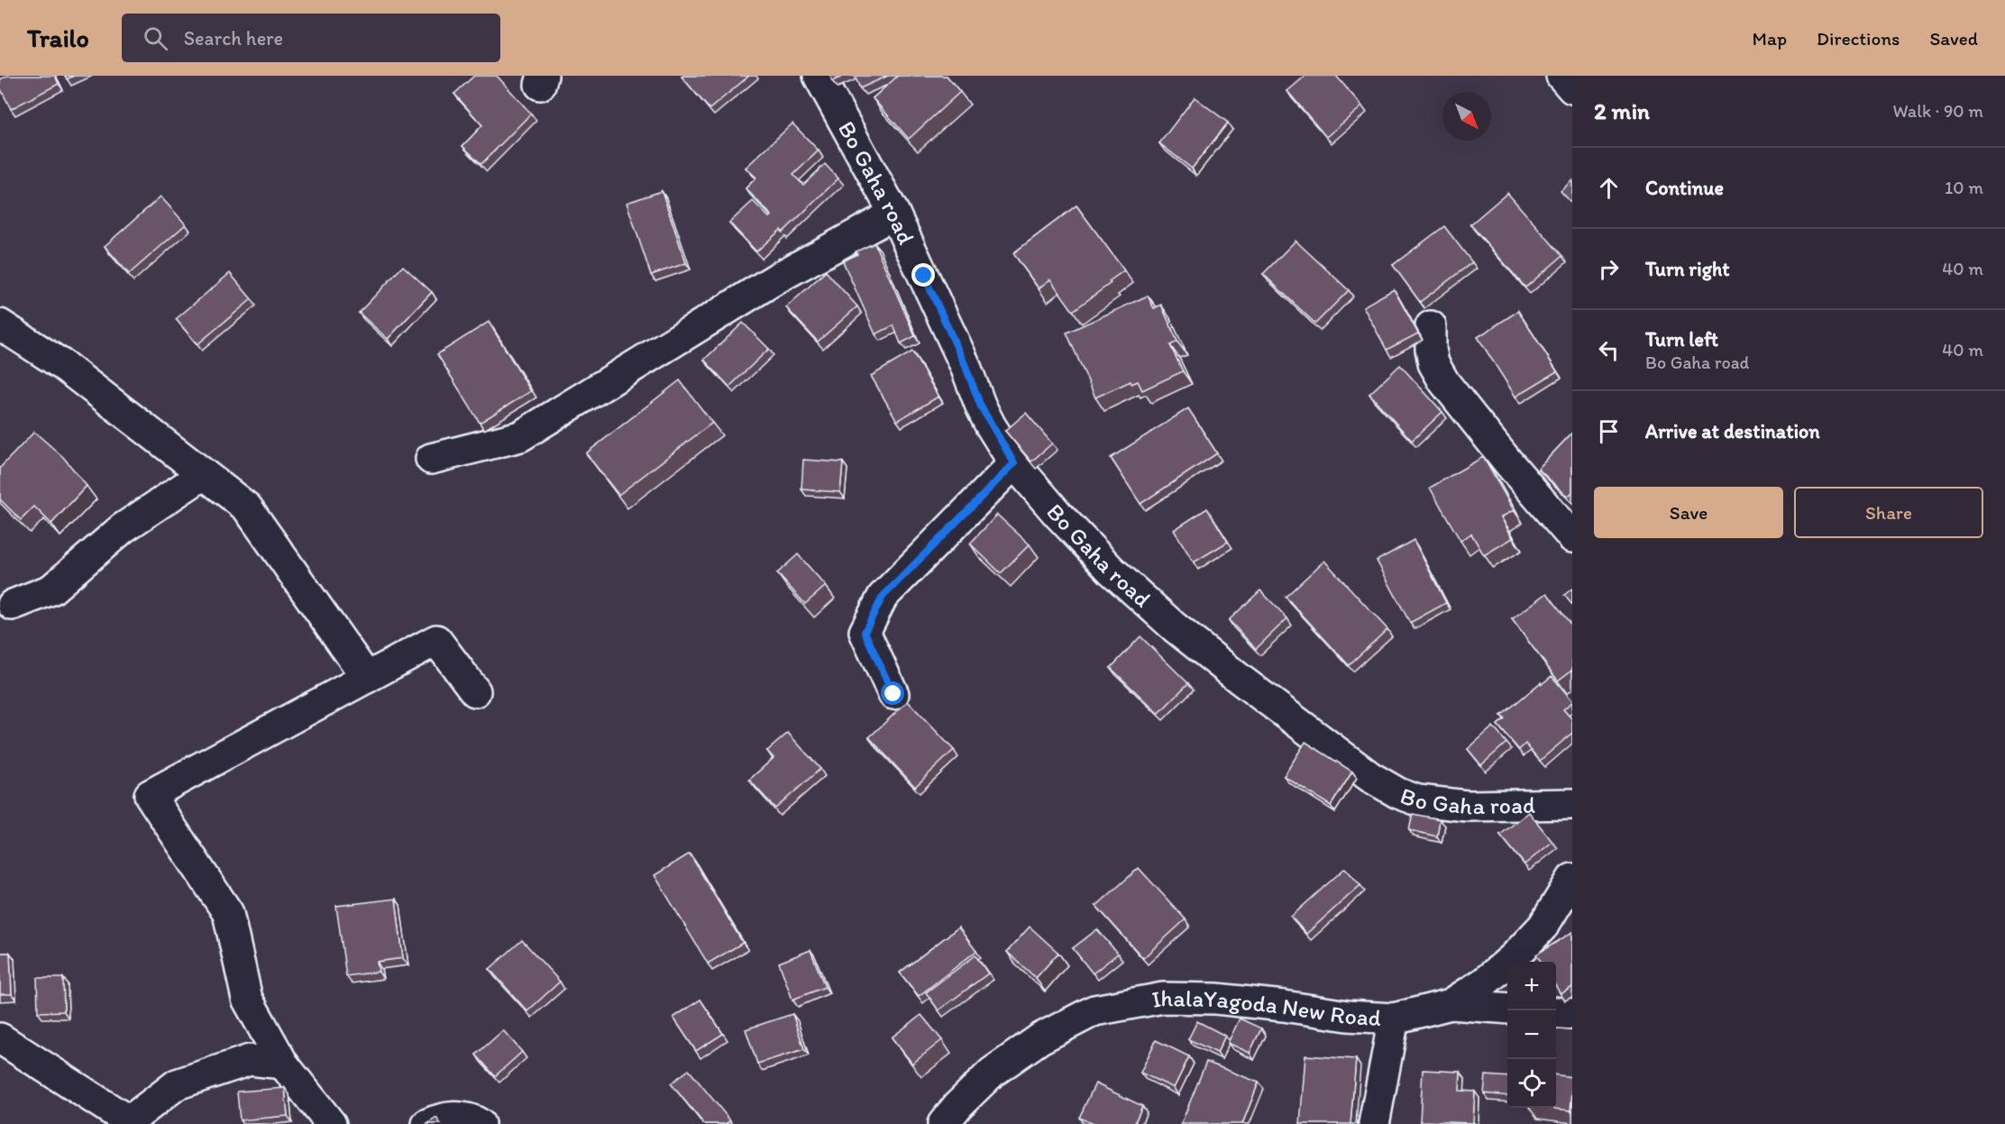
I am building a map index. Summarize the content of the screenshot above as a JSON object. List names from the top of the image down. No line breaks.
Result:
{"streets":{"street":["Bo Gaha road","IhalaYagoda New Road"]},"north":"bottom right","page":{"header":"Trailo","search":"Search here","nav":["Map","Directions","Saved"],"heading":["2 min","Walk · 90 m"],"list":[["Continue","10 m"],["Turn right","40 m"],["Turn left","Bo Gaha road","40 m"],"Arrive at destination"],"buttons":["Save","Share"],"map_buttons":["+","−"]}}
